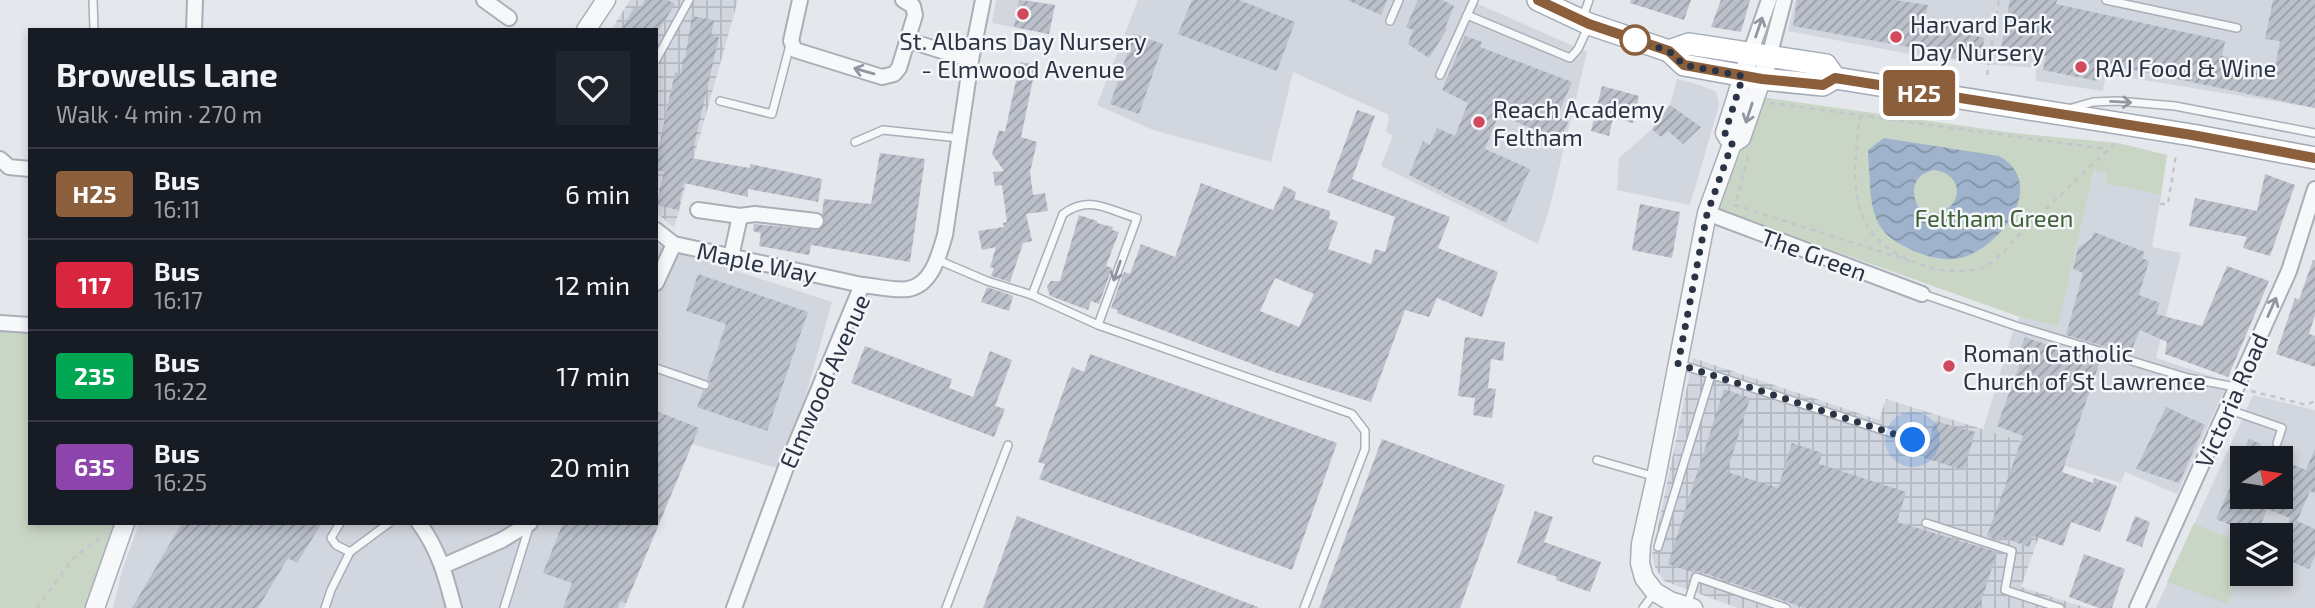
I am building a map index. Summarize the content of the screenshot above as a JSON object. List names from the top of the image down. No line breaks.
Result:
{"streets":{"street":["The Green","Maple Way","Elmwood Avenue","Victoria Road"]},"crossings":[["Maple Way","Elmwood Avenue"]],"one_way":["Victoria Road"],"parks":["Feltham Green"],"places":["St. Albans Day Nursery - Elmwood Avenue","Harvard Park Day Nursery","RAJ Food & Wine","Reach Academy Feltham","Roman Catholic Church of St Lawrence"],"lines":["bus line H25"],"north":"right","page":{"on_map":"H25","heading":["Browells Lane","Walk · 4 min · 270 m"],"list":[{"mark":"H25","name":"Bus","note":"16:11","value":"6 min"},{"mark":"117","name":"Bus","note":"16:17","value":"12 min"},{"mark":"235","name":"Bus","note":"16:22","value":"17 min"},{"mark":"635","name":"Bus","note":"16:25","value":"20 min"}]}}
